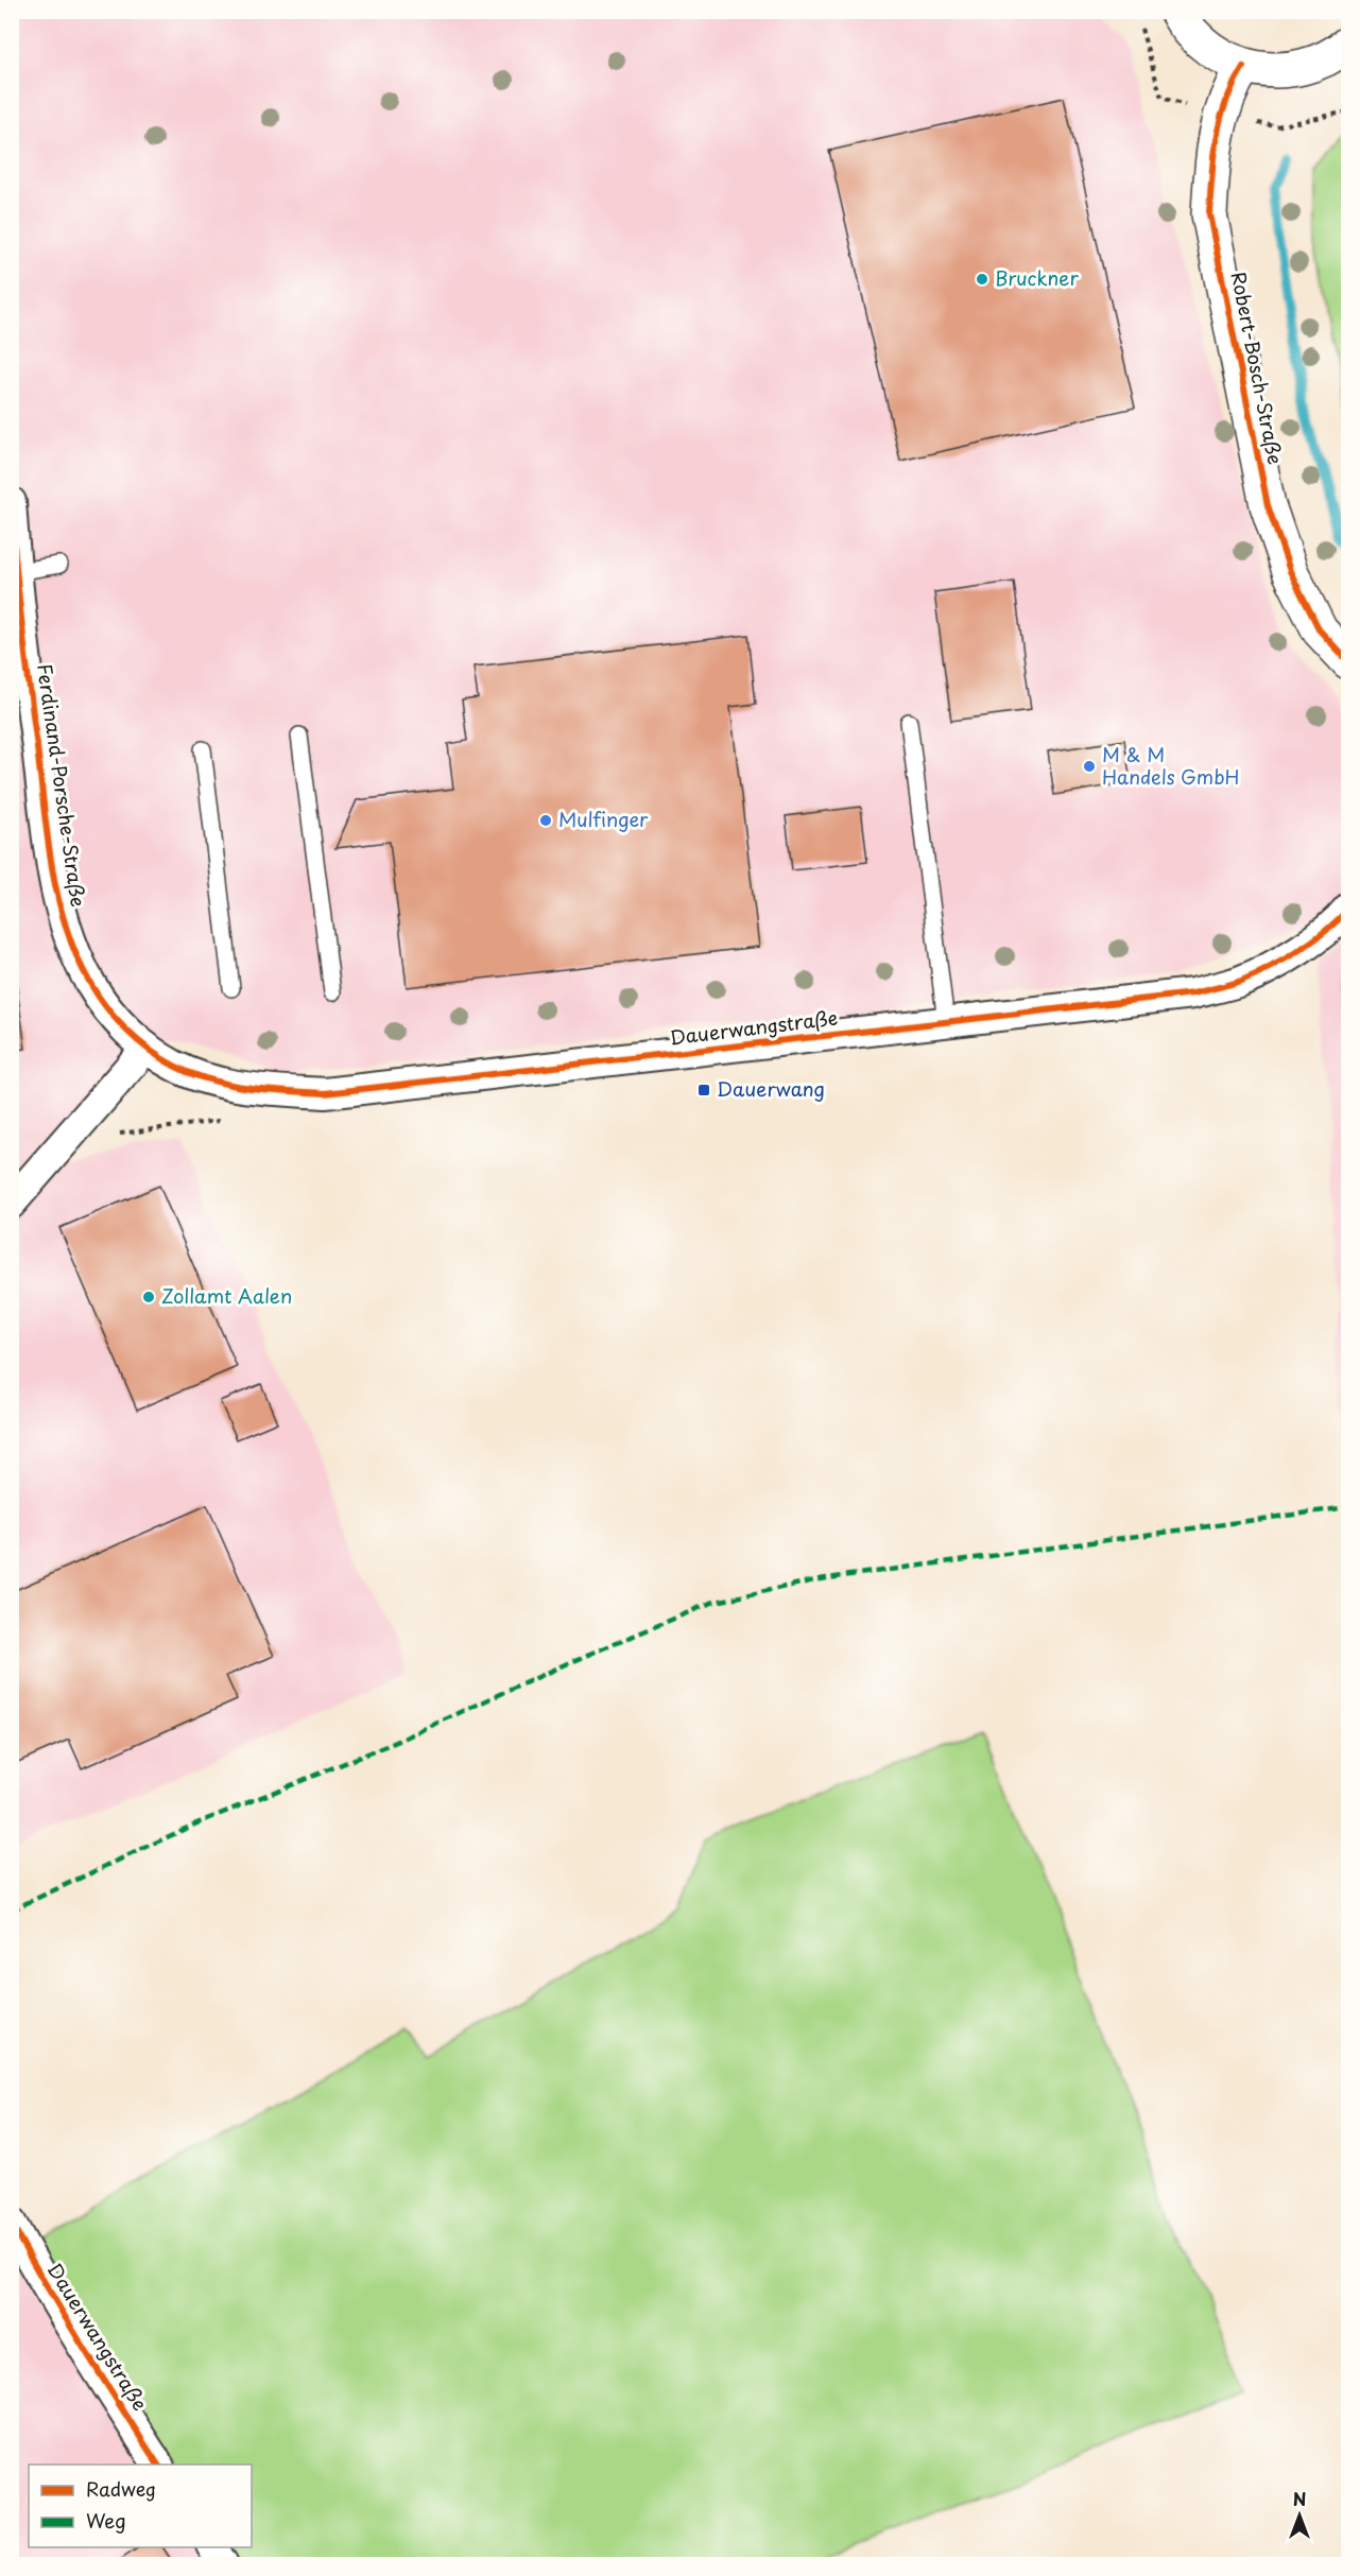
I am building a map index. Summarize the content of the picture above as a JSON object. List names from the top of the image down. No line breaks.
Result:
{"streets":{"street":["Robert-Bosch-Straße","Ferdinand-Porsche-Straße","Dauerwangstraße"]},"crossings":[["Ferdinand-Porsche-Straße","Dauerwangstraße"]],"places":{"other":["Bruckner","M & M Handels GmbH","Mulfinger","Zollamt Aalen"],"transit":["Dauerwang"]},"legend":["Radweg","Weg"],"north":"top"}
